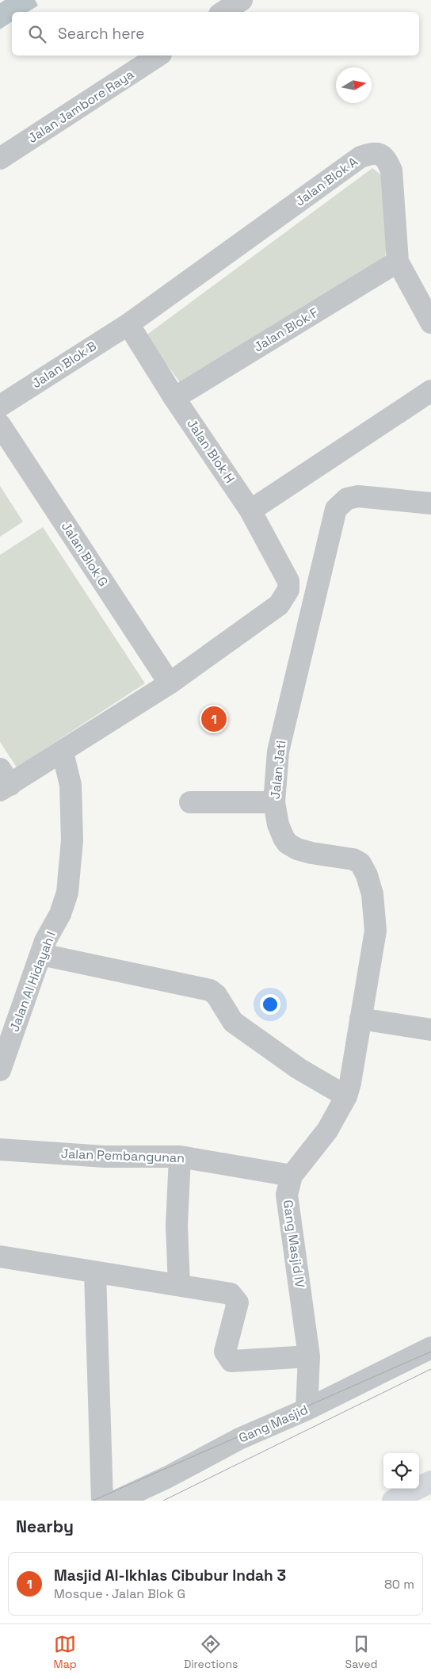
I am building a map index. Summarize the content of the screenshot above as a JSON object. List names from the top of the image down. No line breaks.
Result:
{"streets":{"street":["Jalan Jambore Raya","Jalan Blok A","Jalan Blok F","Jalan Blok B","Jalan Blok H","Jalan Blok G","Jalan Jati","Jalan Al Hidayah I","Jalan Pembangunan","Gang Masjid IV","Gang Masjid"]},"crossings":[["Jalan Blok A","Jalan Blok F"],["Jalan Blok A","Jalan Blok B"],["Jalan Blok A","Jalan Blok H"],["Jalan Blok F","Jalan Blok H"],["Jalan Blok B","Jalan Blok H"],["Jalan Blok H","Jalan Blok G"],["Jalan Jati","Gang Masjid IV"],["Jalan Pembangunan","Gang Masjid IV"],["Gang Masjid IV","Gang Masjid"]],"north":"right","page":{"search":"Search here","pins":"1","heading":"Nearby","list":[{"mark":"1","name":"Masjid Al-Ikhlas Cibubur Indah 3","note":"Mosque · Jalan Blok G","value":"80 m"}],"nav":["Map","Directions","Saved"]}}
